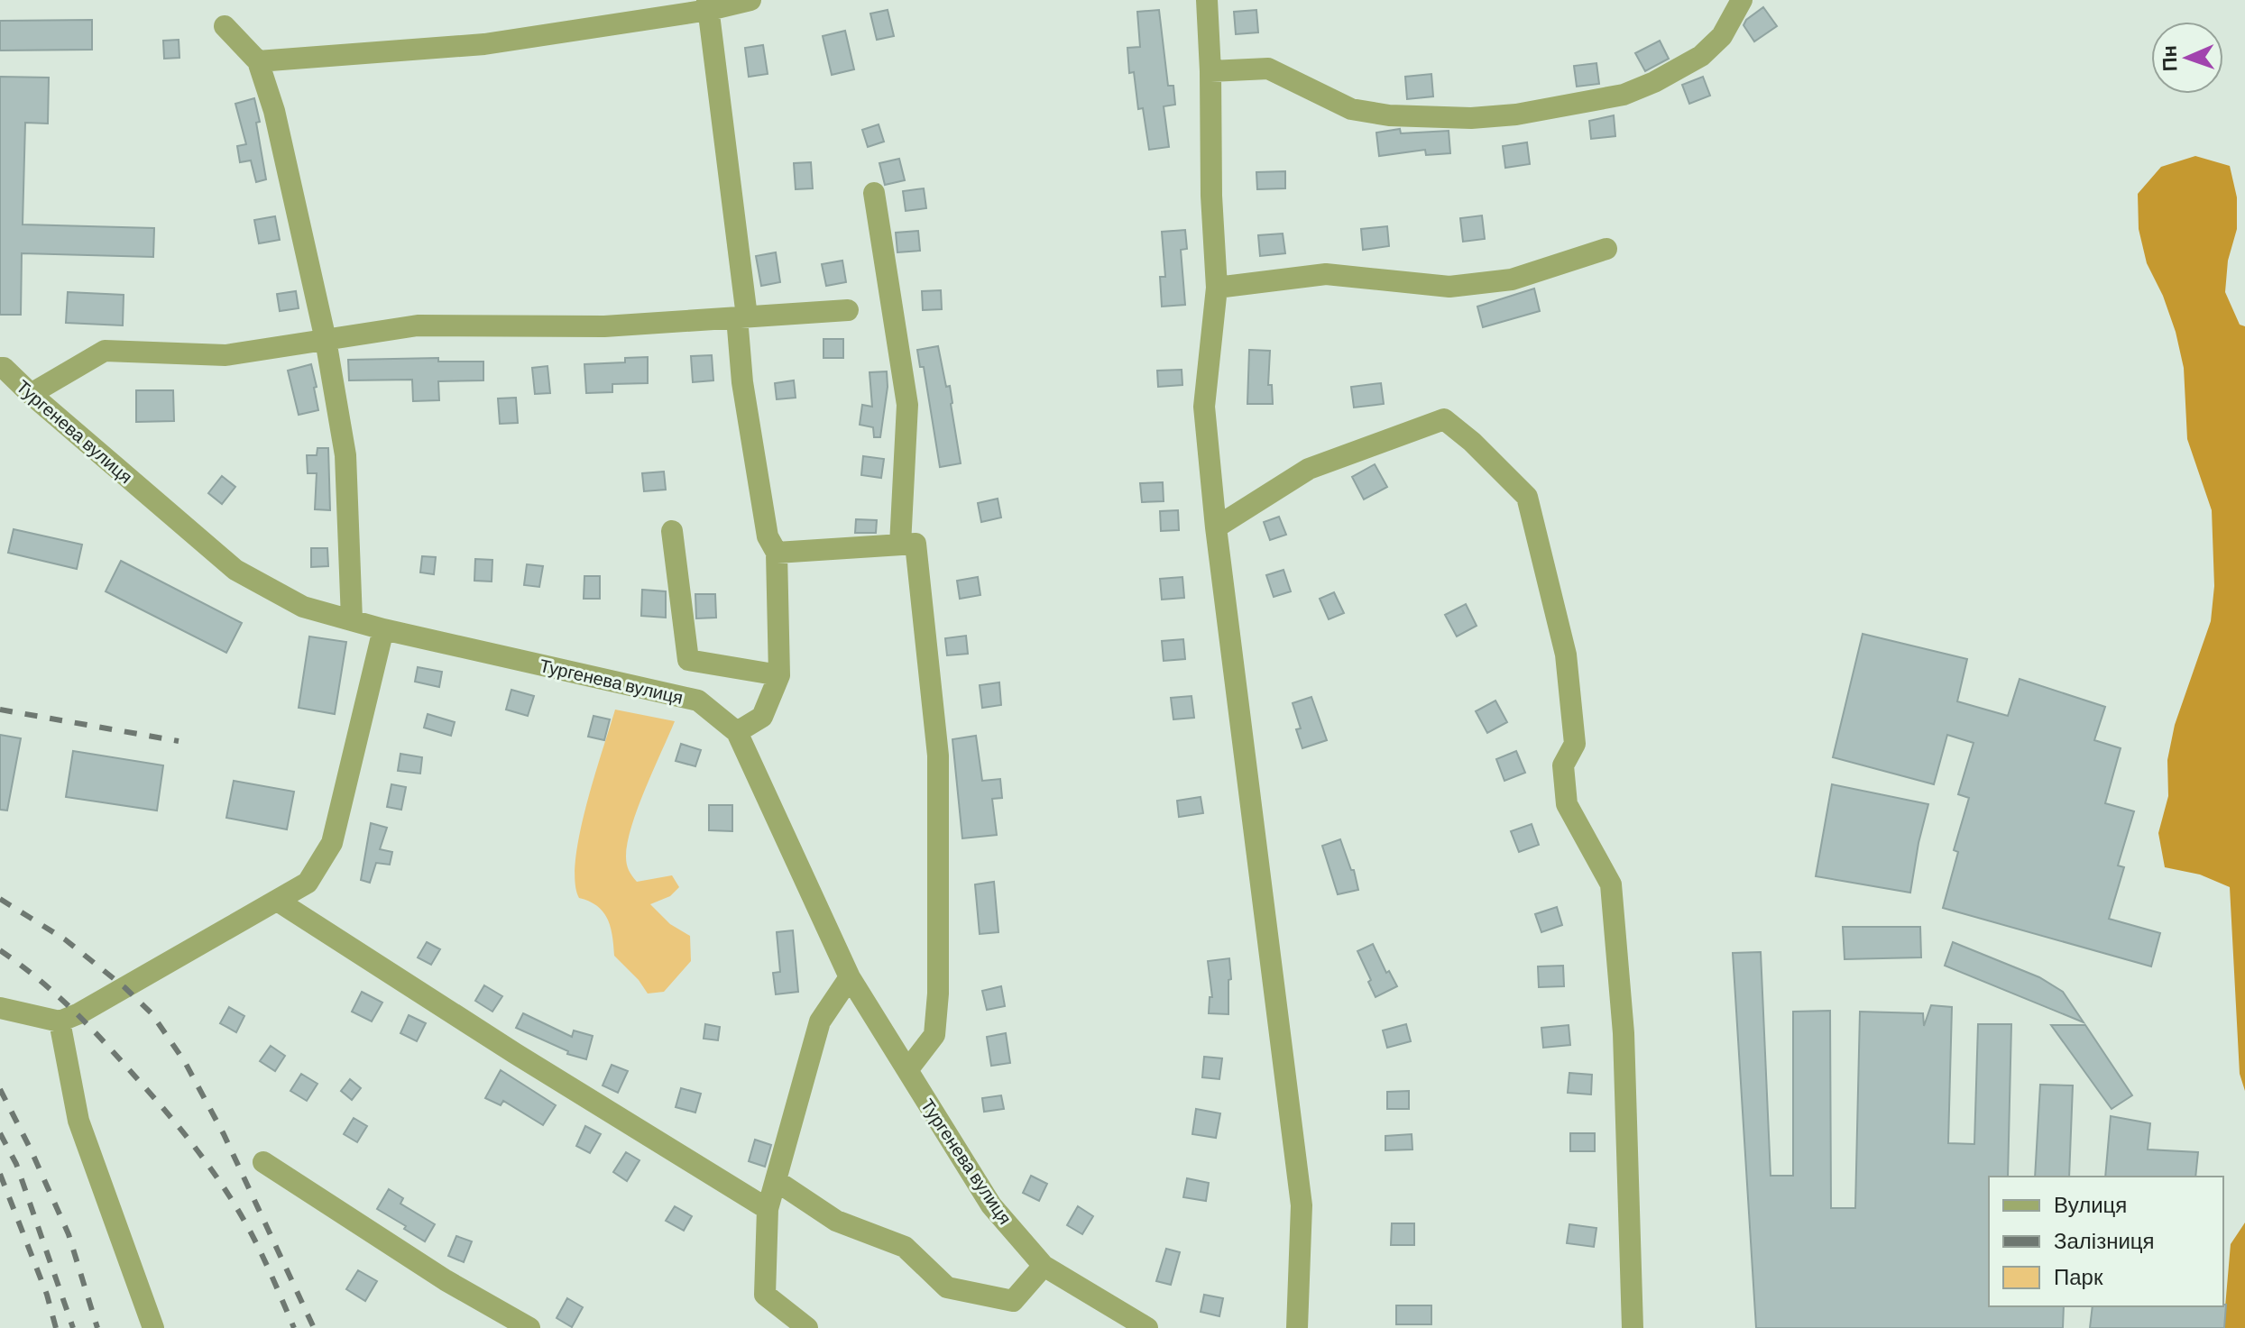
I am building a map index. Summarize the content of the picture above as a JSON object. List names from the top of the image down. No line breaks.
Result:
{"streets":{"street":["Тургенева вулиця"]},"legend":["Вулиця","Залізниця","Парк"],"north":"left"}
